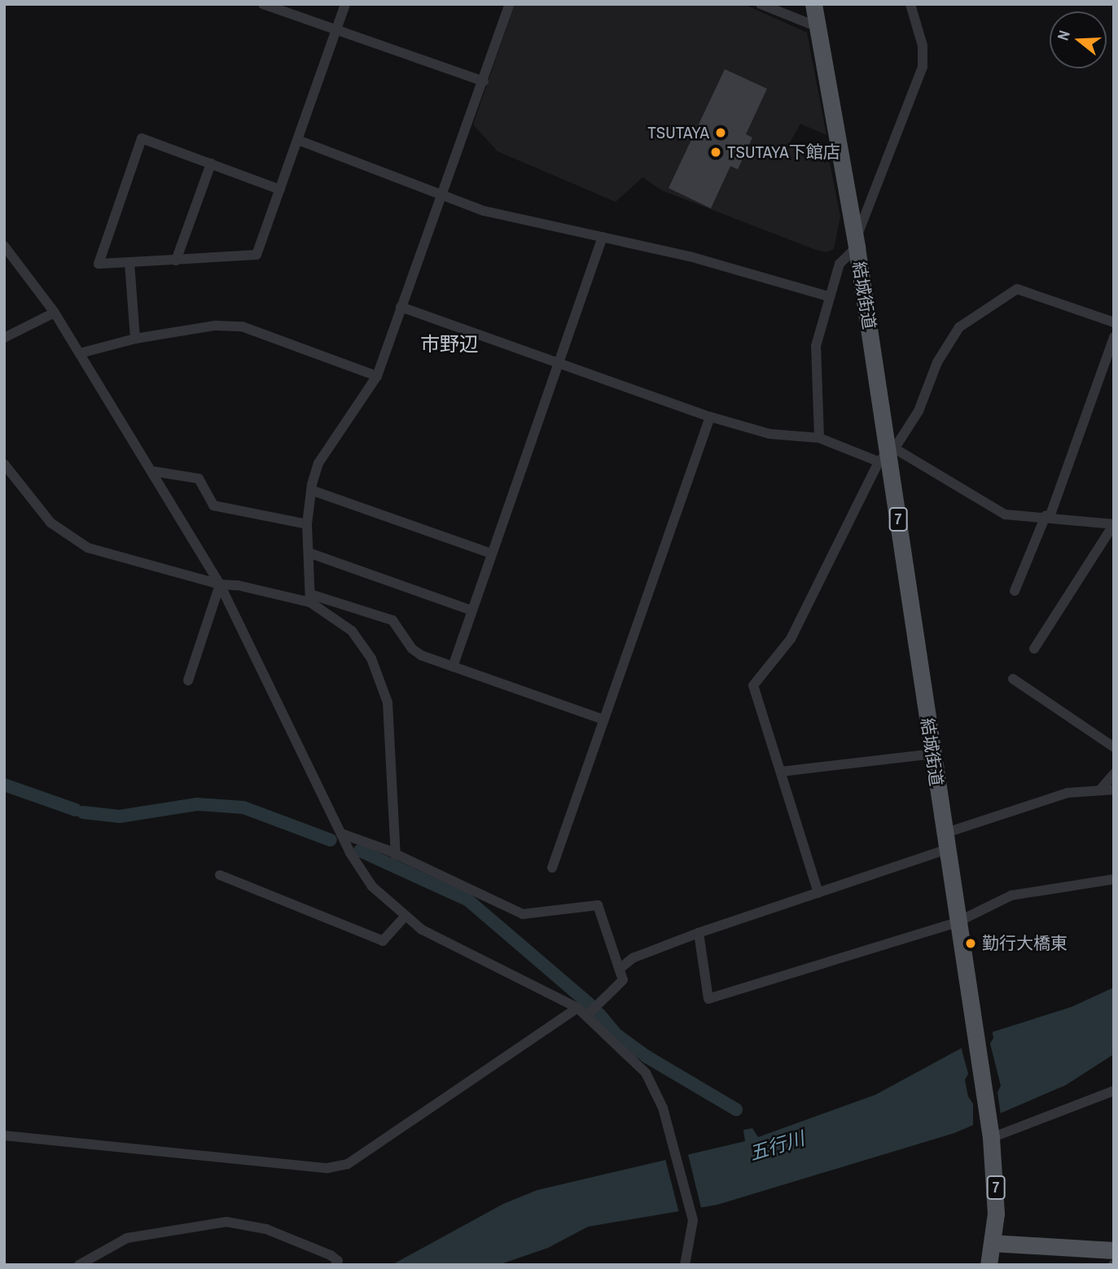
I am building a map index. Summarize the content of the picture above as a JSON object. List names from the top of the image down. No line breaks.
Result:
{"streets":{"main road":["結城街道","7"]},"districts":["市野辺"],"water":["五行川"],"places":["TSUTAYA","TSUTAYA下館店","勤行大橋東"],"north":"left"}
